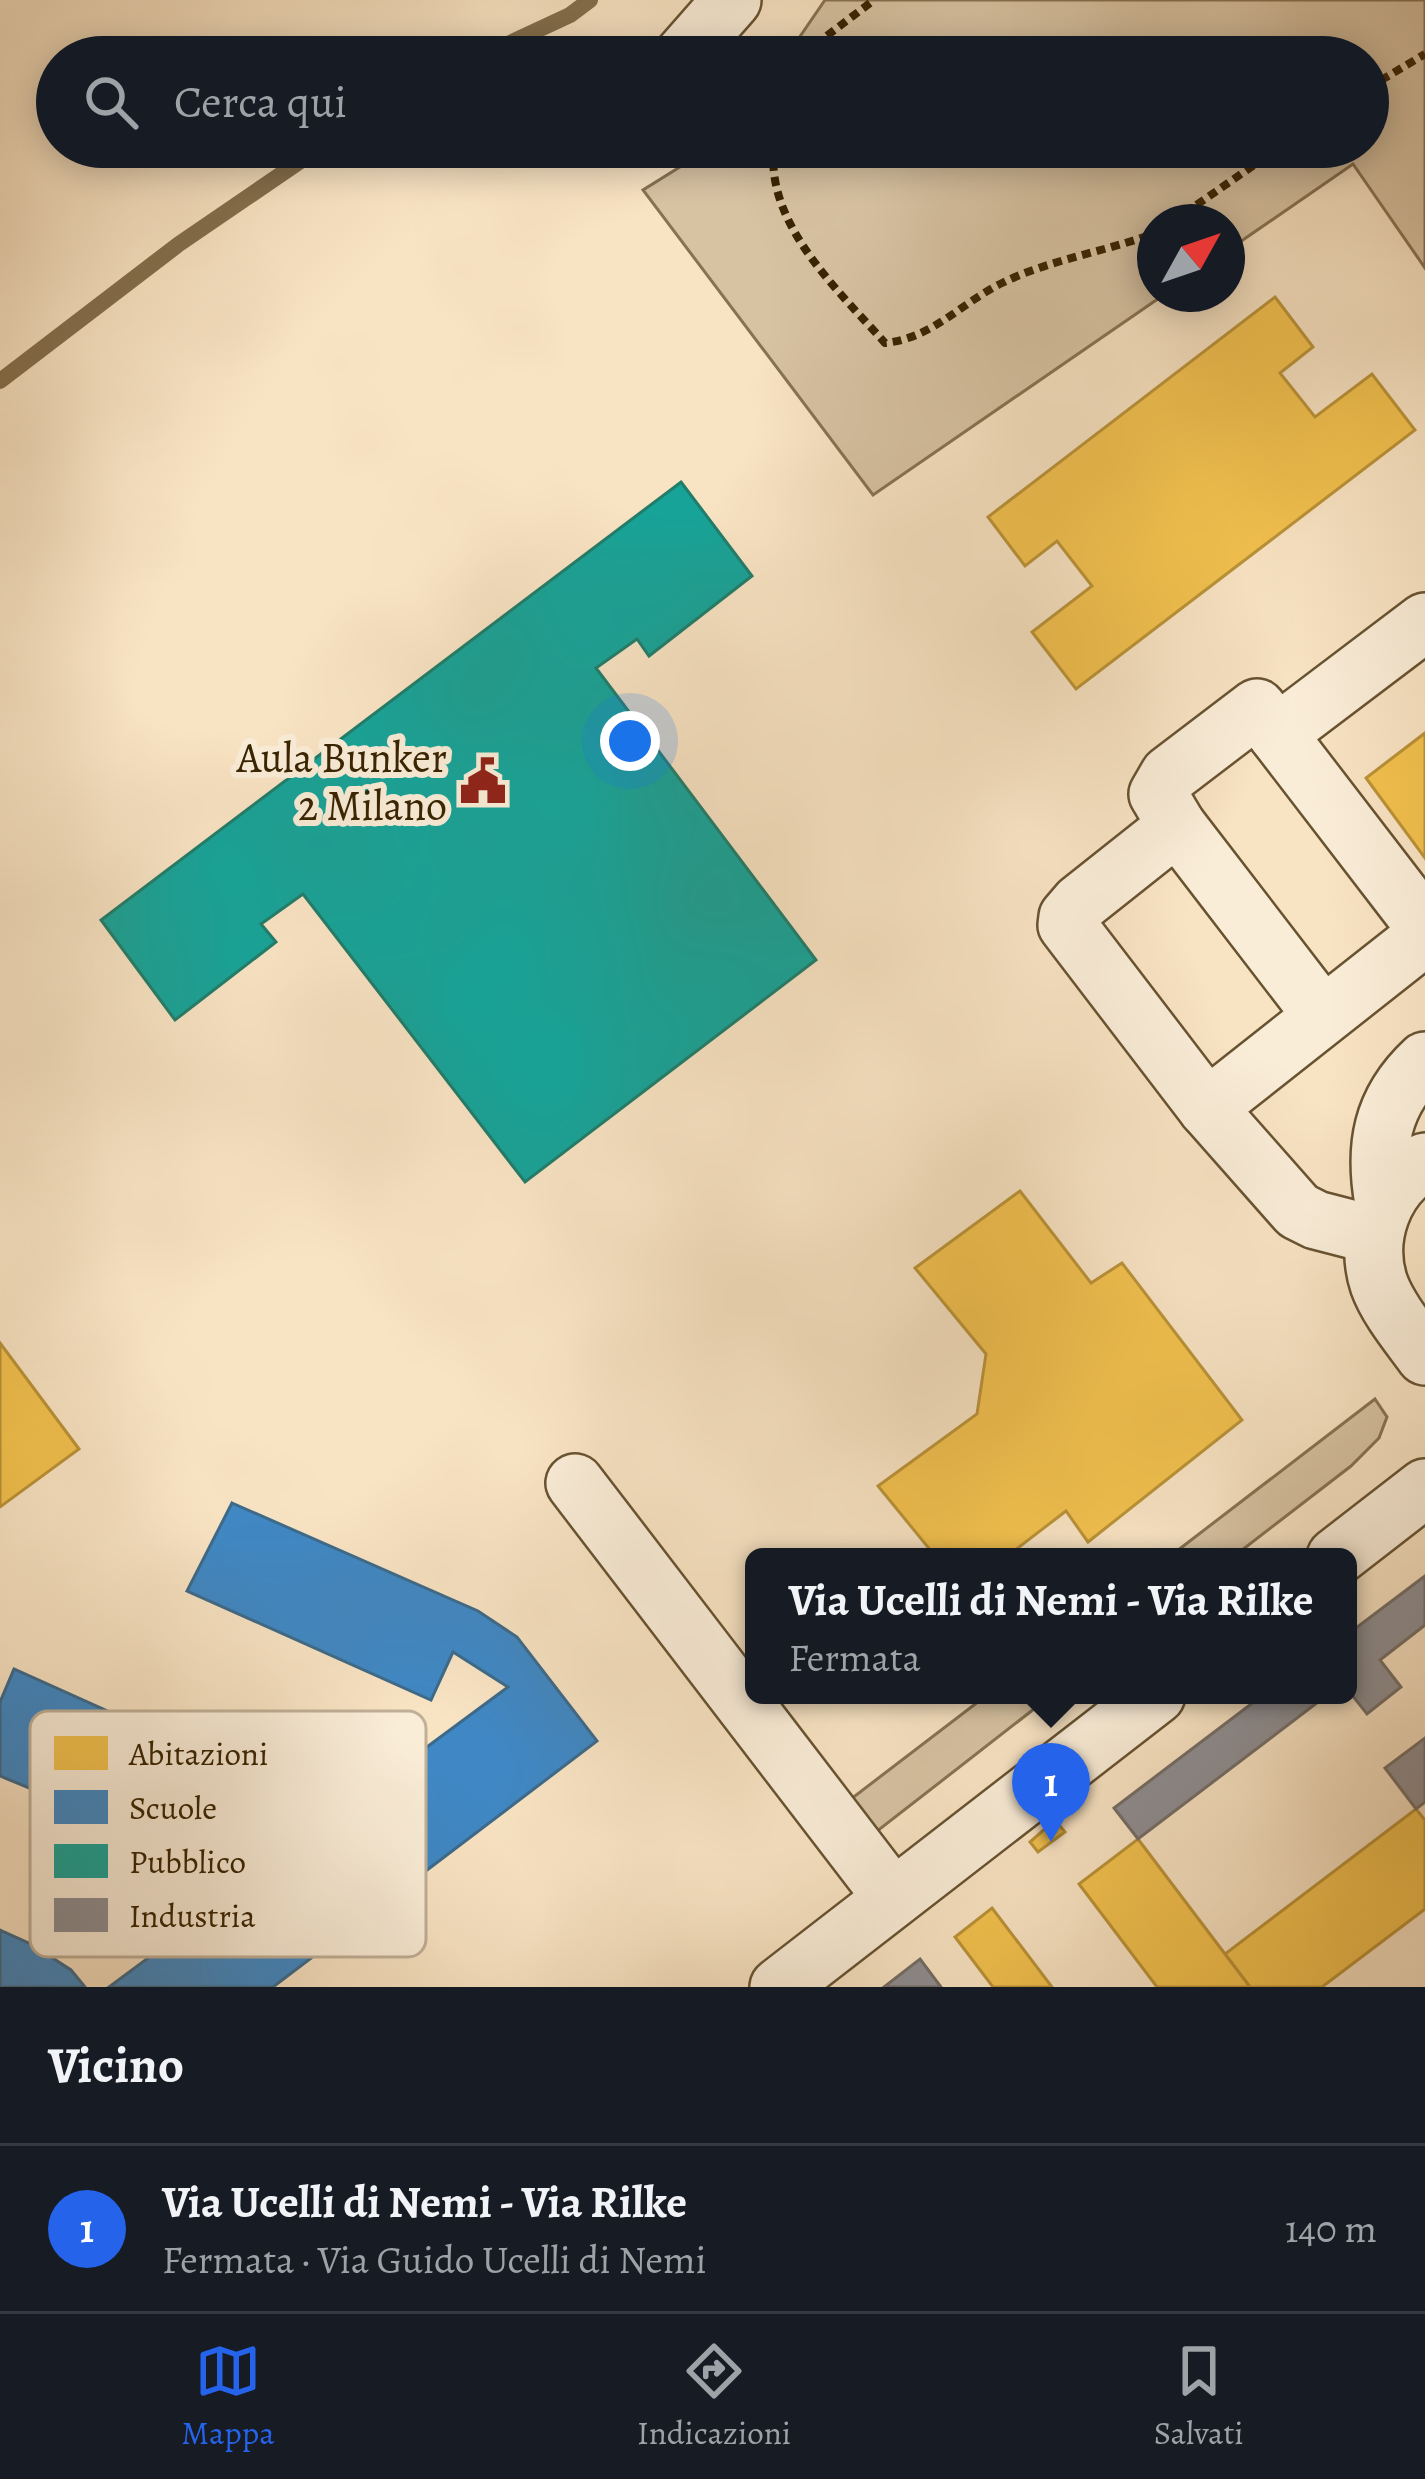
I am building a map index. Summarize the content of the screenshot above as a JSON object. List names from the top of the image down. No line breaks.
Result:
{"places":{"public building":["Aula Bunker 2 Milano"]},"legend":["Abitazioni","Scuole","Pubblico","Industria"],"north":"top right","page":{"search":"Cerca qui","popup":["Via Ucelli di Nemi - Via Rilke","Fermata"],"pins":"1","heading":"Vicino","list":[{"mark":"1","name":"Via Ucelli di Nemi - Via Rilke","note":"Fermata · Via Guido Ucelli di Nemi","value":"140 m"}],"nav":["Mappa","Indicazioni","Salvati"]}}
